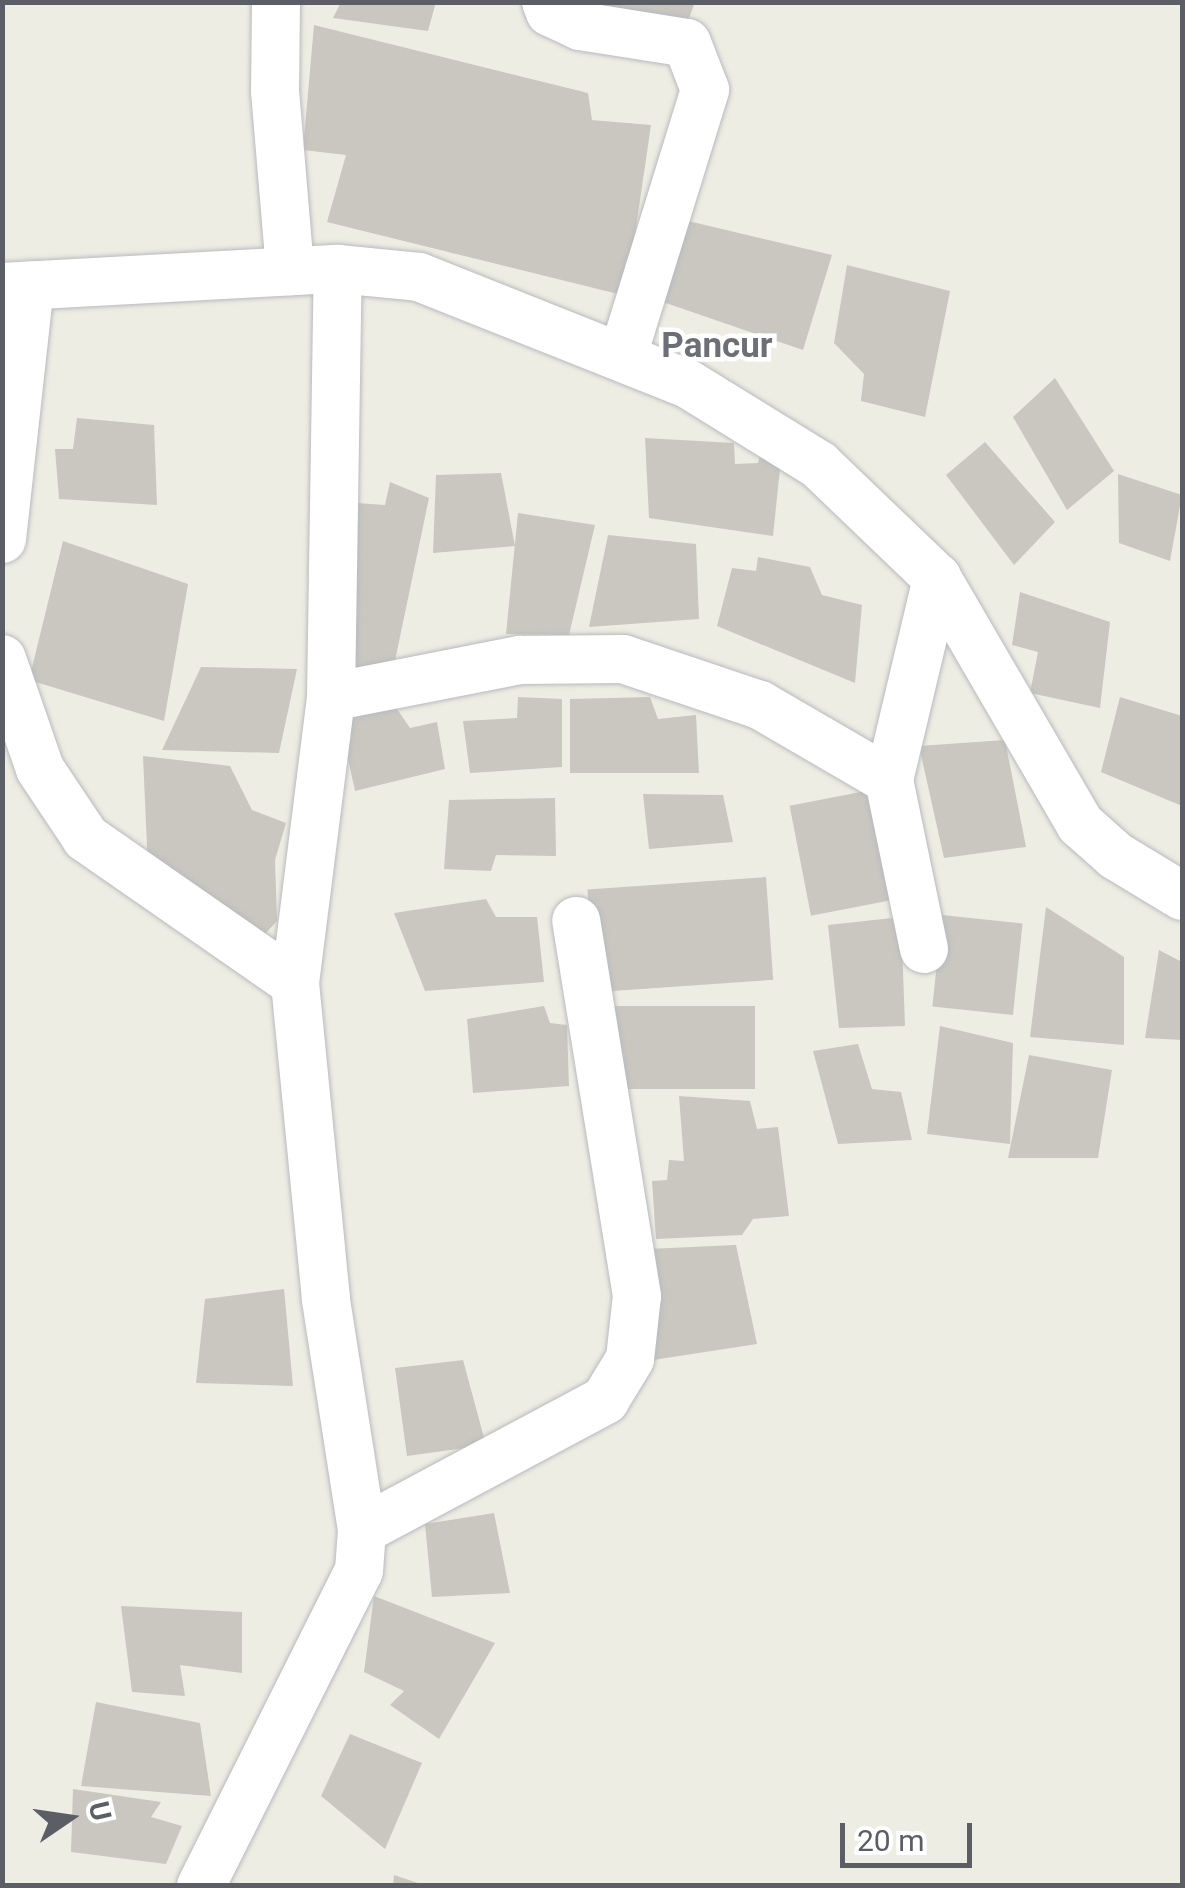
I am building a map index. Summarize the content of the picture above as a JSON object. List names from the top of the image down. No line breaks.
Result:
{"districts":["Pancur"],"scale_bar":"20 m","north":"right"}
